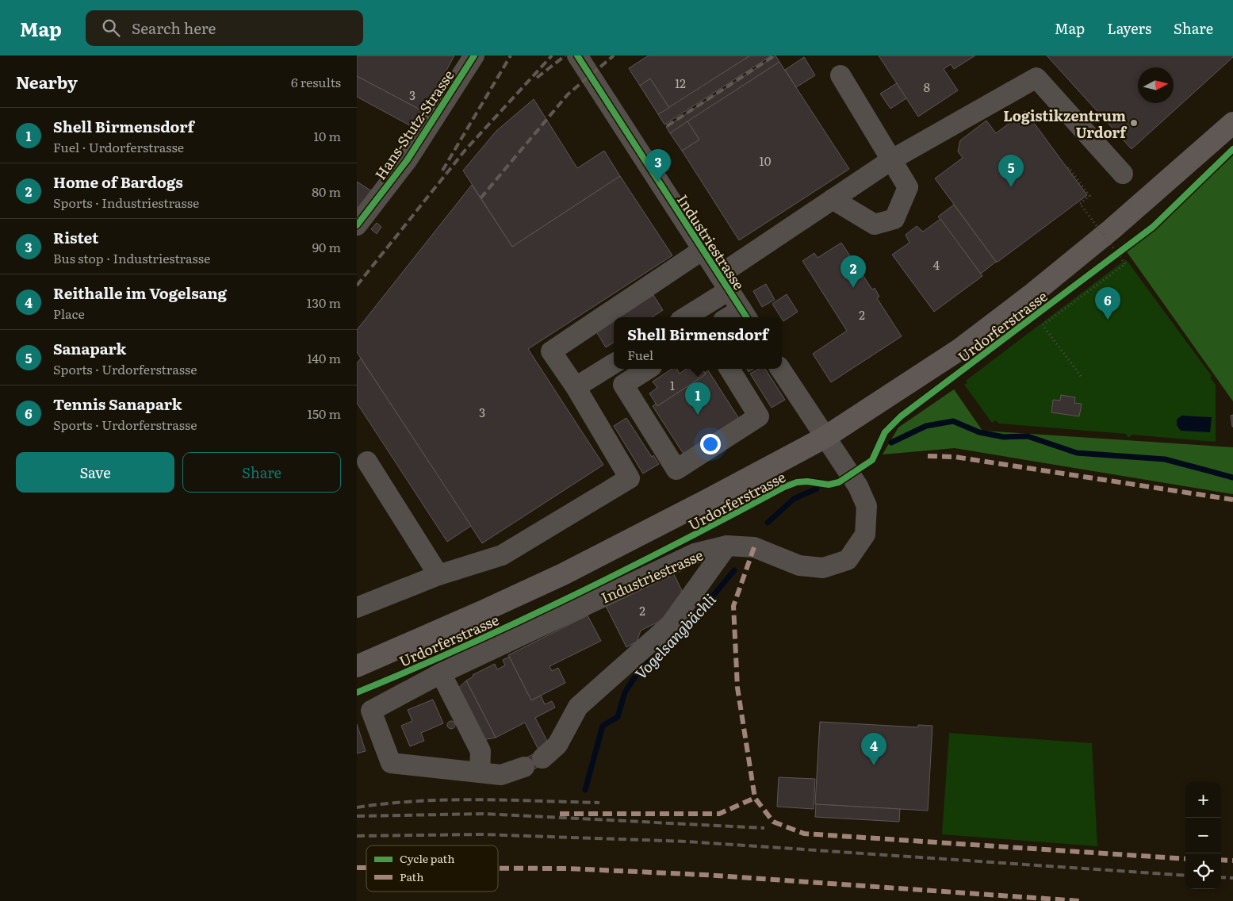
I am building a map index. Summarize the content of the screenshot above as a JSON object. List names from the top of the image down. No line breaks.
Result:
{"streets":{"main road":["Urdorferstrasse"],"street":["Hans-Stutz-Strasse","Industriestrasse"]},"crossings":[["Industriestrasse","Urdorferstrasse"]],"water":["Vogelsangbächli"],"places":["Logistikzentrum Urdorf"],"house_numbers":["12","8","3","10","4","2","1","3","2"],"legend":["Cycle path","Path"],"north":"right","page":{"header":"Map","search":"Search here","nav":["Map","Layers","Share"],"heading":["Nearby","6 results"],"list":[{"mark":"1","name":"Shell Birmensdorf","note":"Fuel · Urdorferstrasse","value":"10 m"},{"mark":"2","name":"Home of Bardogs","note":"Sports · Industriestrasse","value":"80 m"},{"mark":"3","name":"Ristet","note":"Bus stop · Industriestrasse","value":"90 m"},{"mark":"4","name":"Reithalle im Vogelsang","note":"Place","value":"130 m"},{"mark":"5","name":"Sanapark","note":"Sports · Urdorferstrasse","value":"140 m"},{"mark":"6","name":"Tennis Sanapark","note":"Sports · Urdorferstrasse","value":"150 m"}],"pins":["3","5","2","6","1","4"],"popup":["Shell Birmensdorf","Fuel"],"buttons":["Save","Share"],"map_buttons":["+","−"]}}
